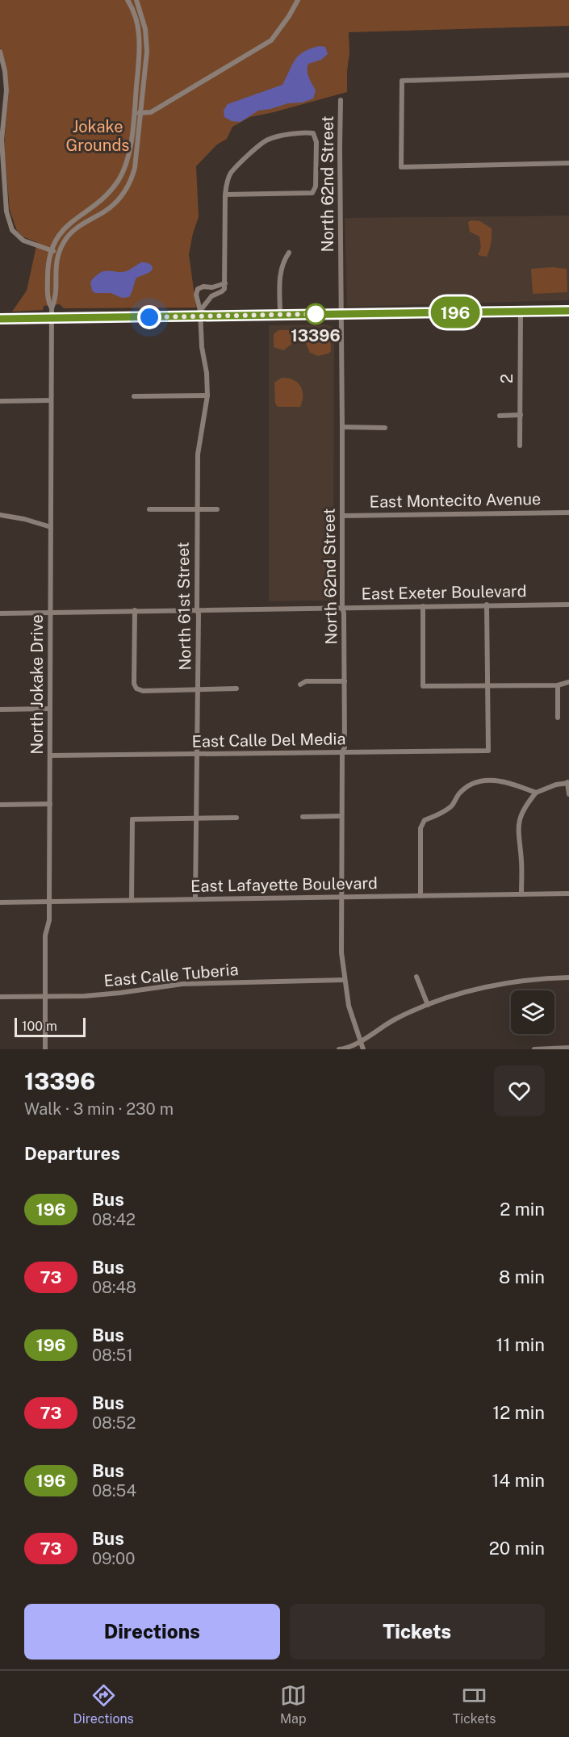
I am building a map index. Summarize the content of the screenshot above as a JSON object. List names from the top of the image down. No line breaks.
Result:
{"streets":{"street":["North 62nd Street","2","East Montecito Avenue","East Exeter Boulevard","North 61st Street","North Jokake Drive","East Calle Del Media","East Lafayette Boulevard","East Calle Tuberia"]},"crossings":[["North 62nd Street","East Montecito Avenue"],["North 62nd Street","East Exeter Boulevard"],["North 62nd Street","East Calle Del Media"],["North 62nd Street","East Lafayette Boulevard"],["North 62nd Street","East Calle Tuberia"],["East Exeter Boulevard","North 61st Street"],["East Exeter Boulevard","North Jokake Drive"],["North 61st Street","East Calle Del Media"],["North 61st Street","East Lafayette Boulevard"],["North Jokake Drive","East Calle Del Media"],["North Jokake Drive","East Lafayette Boulevard"],["North Jokake Drive","East Calle Tuberia"]],"parks":["Jokake Grounds"],"places":["13396"],"lines":["bus line 196"],"scale_bar":"100 m","page":{"on_map":"196","scale":"100 m","heading":[["13396","Walk · 3 min · 230 m"],"Departures"],"list":[{"mark":"196","name":"Bus","note":"08:42","value":"2 min"},{"mark":"73","name":"Bus","note":"08:48","value":"8 min"},{"mark":"196","name":"Bus","note":"08:51","value":"11 min"},{"mark":"73","name":"Bus","note":"08:52","value":"12 min"},{"mark":"196","name":"Bus","note":"08:54","value":"14 min"},{"mark":"73","name":"Bus","note":"09:00","value":"20 min"}],"buttons":["Directions","Tickets"],"tabs":["Directions","Map","Tickets"]}}
